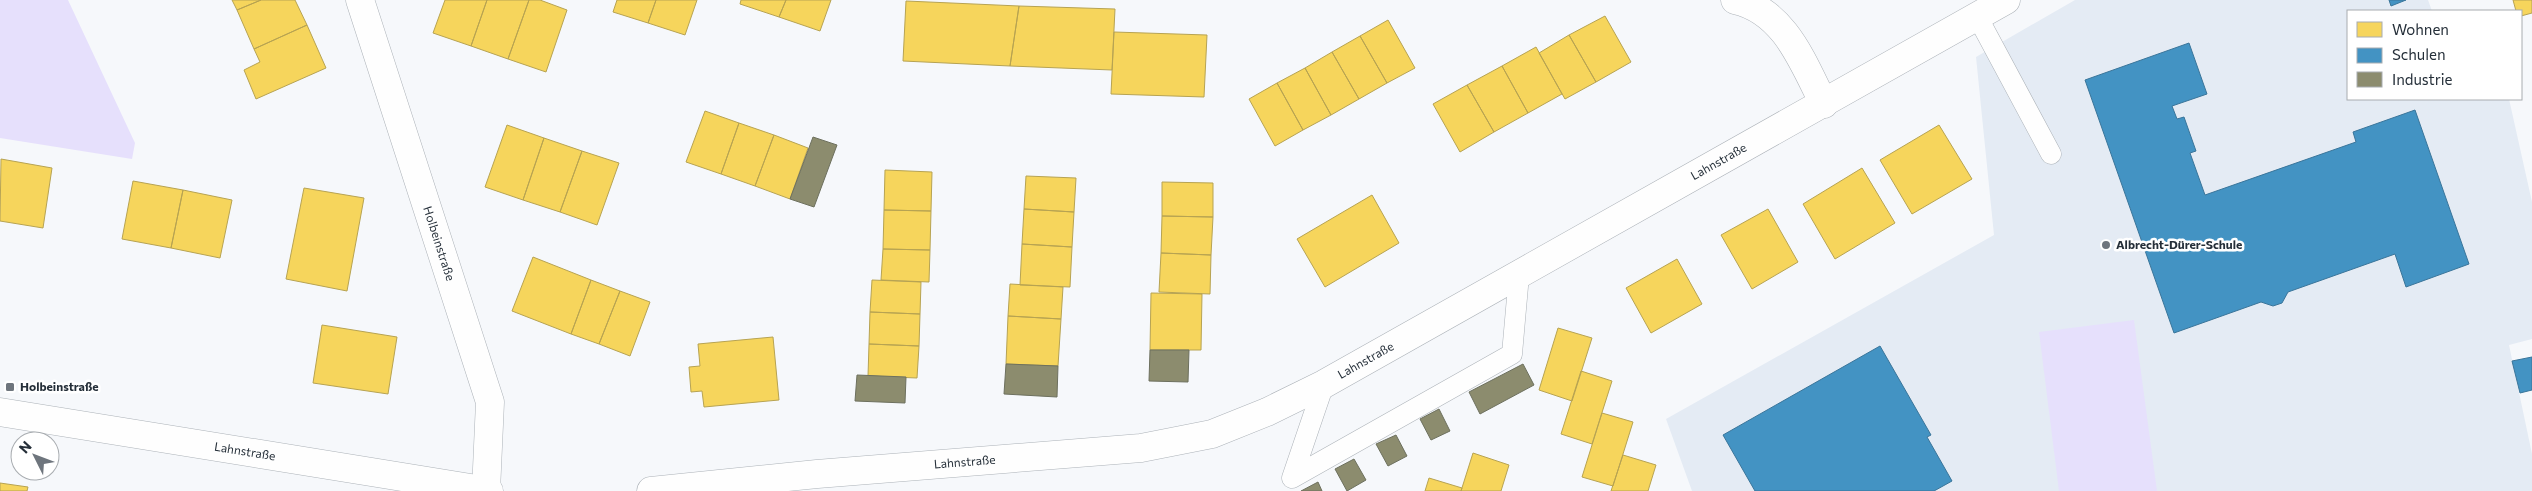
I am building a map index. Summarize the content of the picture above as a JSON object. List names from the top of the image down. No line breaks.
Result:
{"streets":{"street":["Lahnstraße","Holbeinstraße"]},"crossings":[["Lahnstraße","Holbeinstraße"]],"places":{"other":["Albrecht-Dürer-Schule"],"transit":["Holbeinstraße"]},"legend":["Wohnen","Schulen","Industrie"],"north":"top left"}
